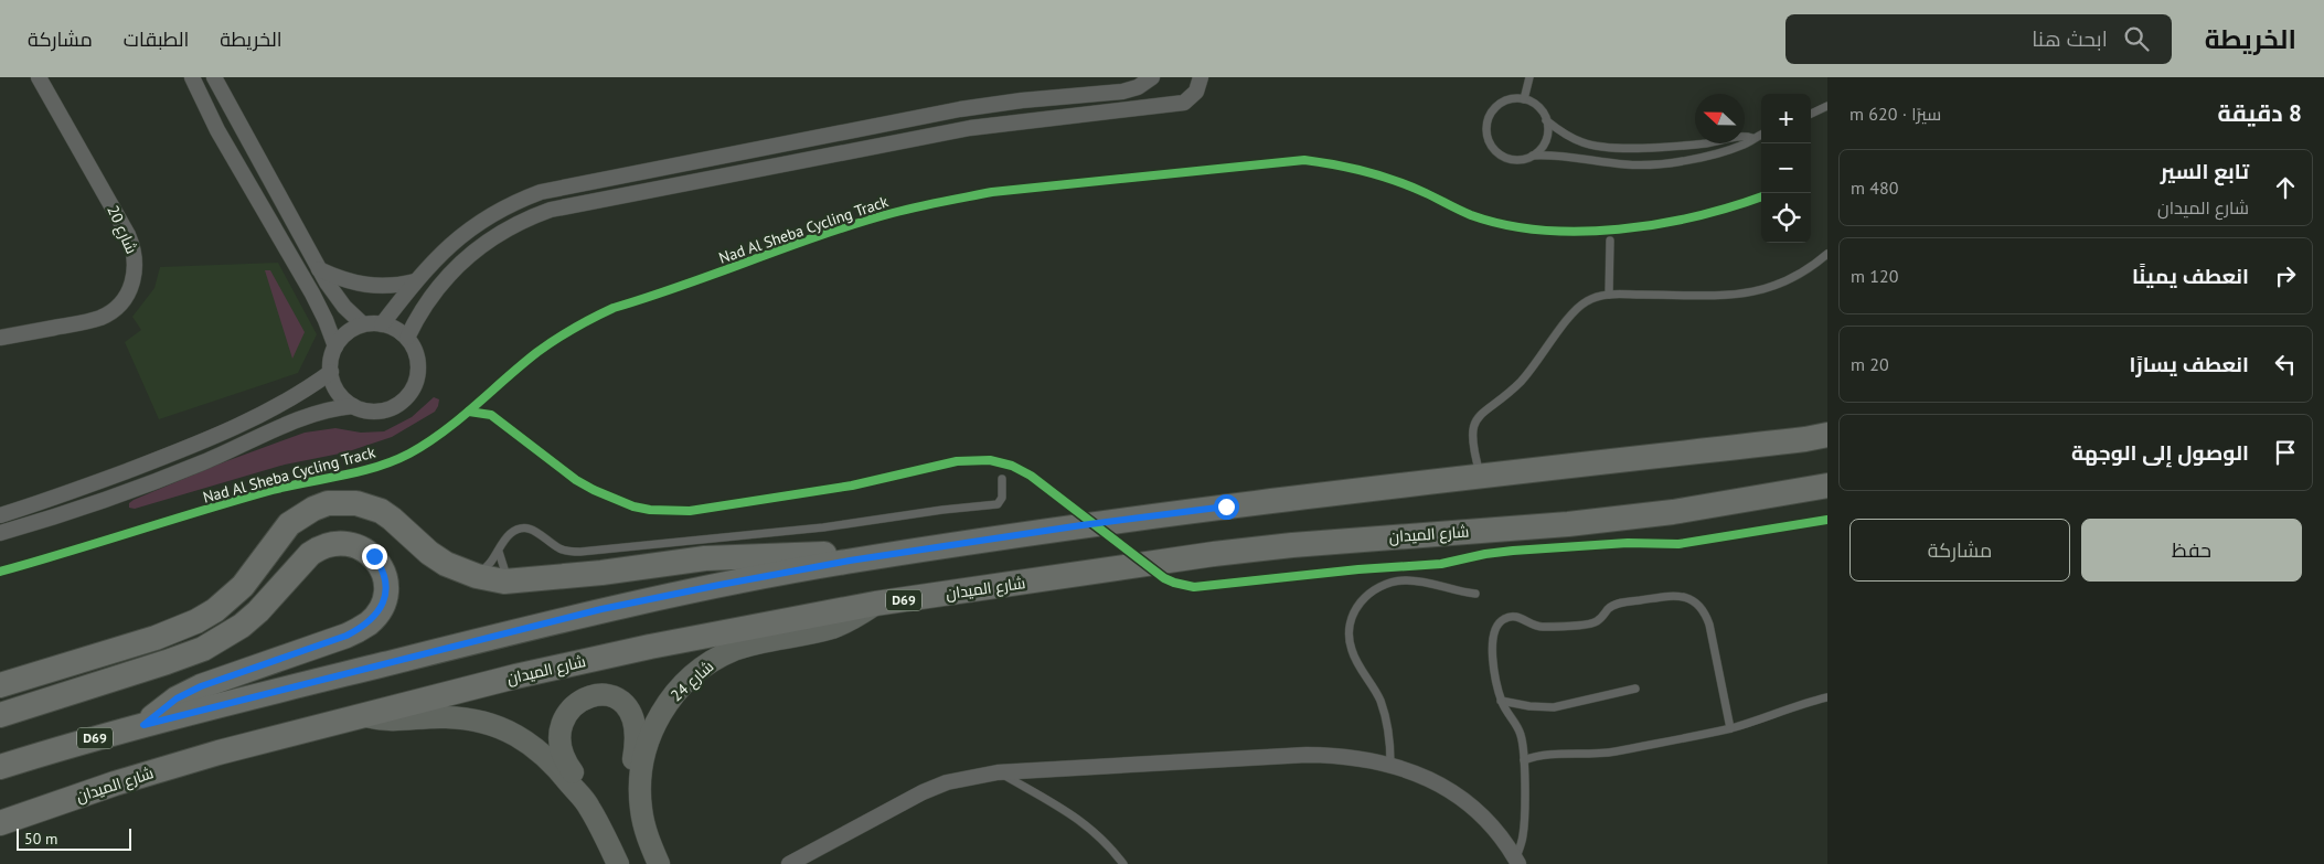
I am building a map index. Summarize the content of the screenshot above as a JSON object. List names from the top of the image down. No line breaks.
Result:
{"streets":{"main road":["شارع الميدان","D69"],"street":["شارع 20","شارع 24"],"cycle path":["Nad Al Sheba Cycling Track"]},"crossings":[["شارع الميدان","شارع 24"]],"scale_bar":"50 m","north":"left","page":{"header":"الخريطة","search":"ابحث هنا","nav":["الخريطة","الطبقات","مشاركة"],"heading":["8 دقيقة","سيرًا · 620 m"],"map_buttons":["+","−"],"list":[["تابع السير","شارع الميدان","480 m"],["انعطف يمينًا","120 m"],["انعطف يسارًا","20 m"],"الوصول إلى الوجهة"],"buttons":["حفظ","مشاركة"],"scale":"50 m"}}
